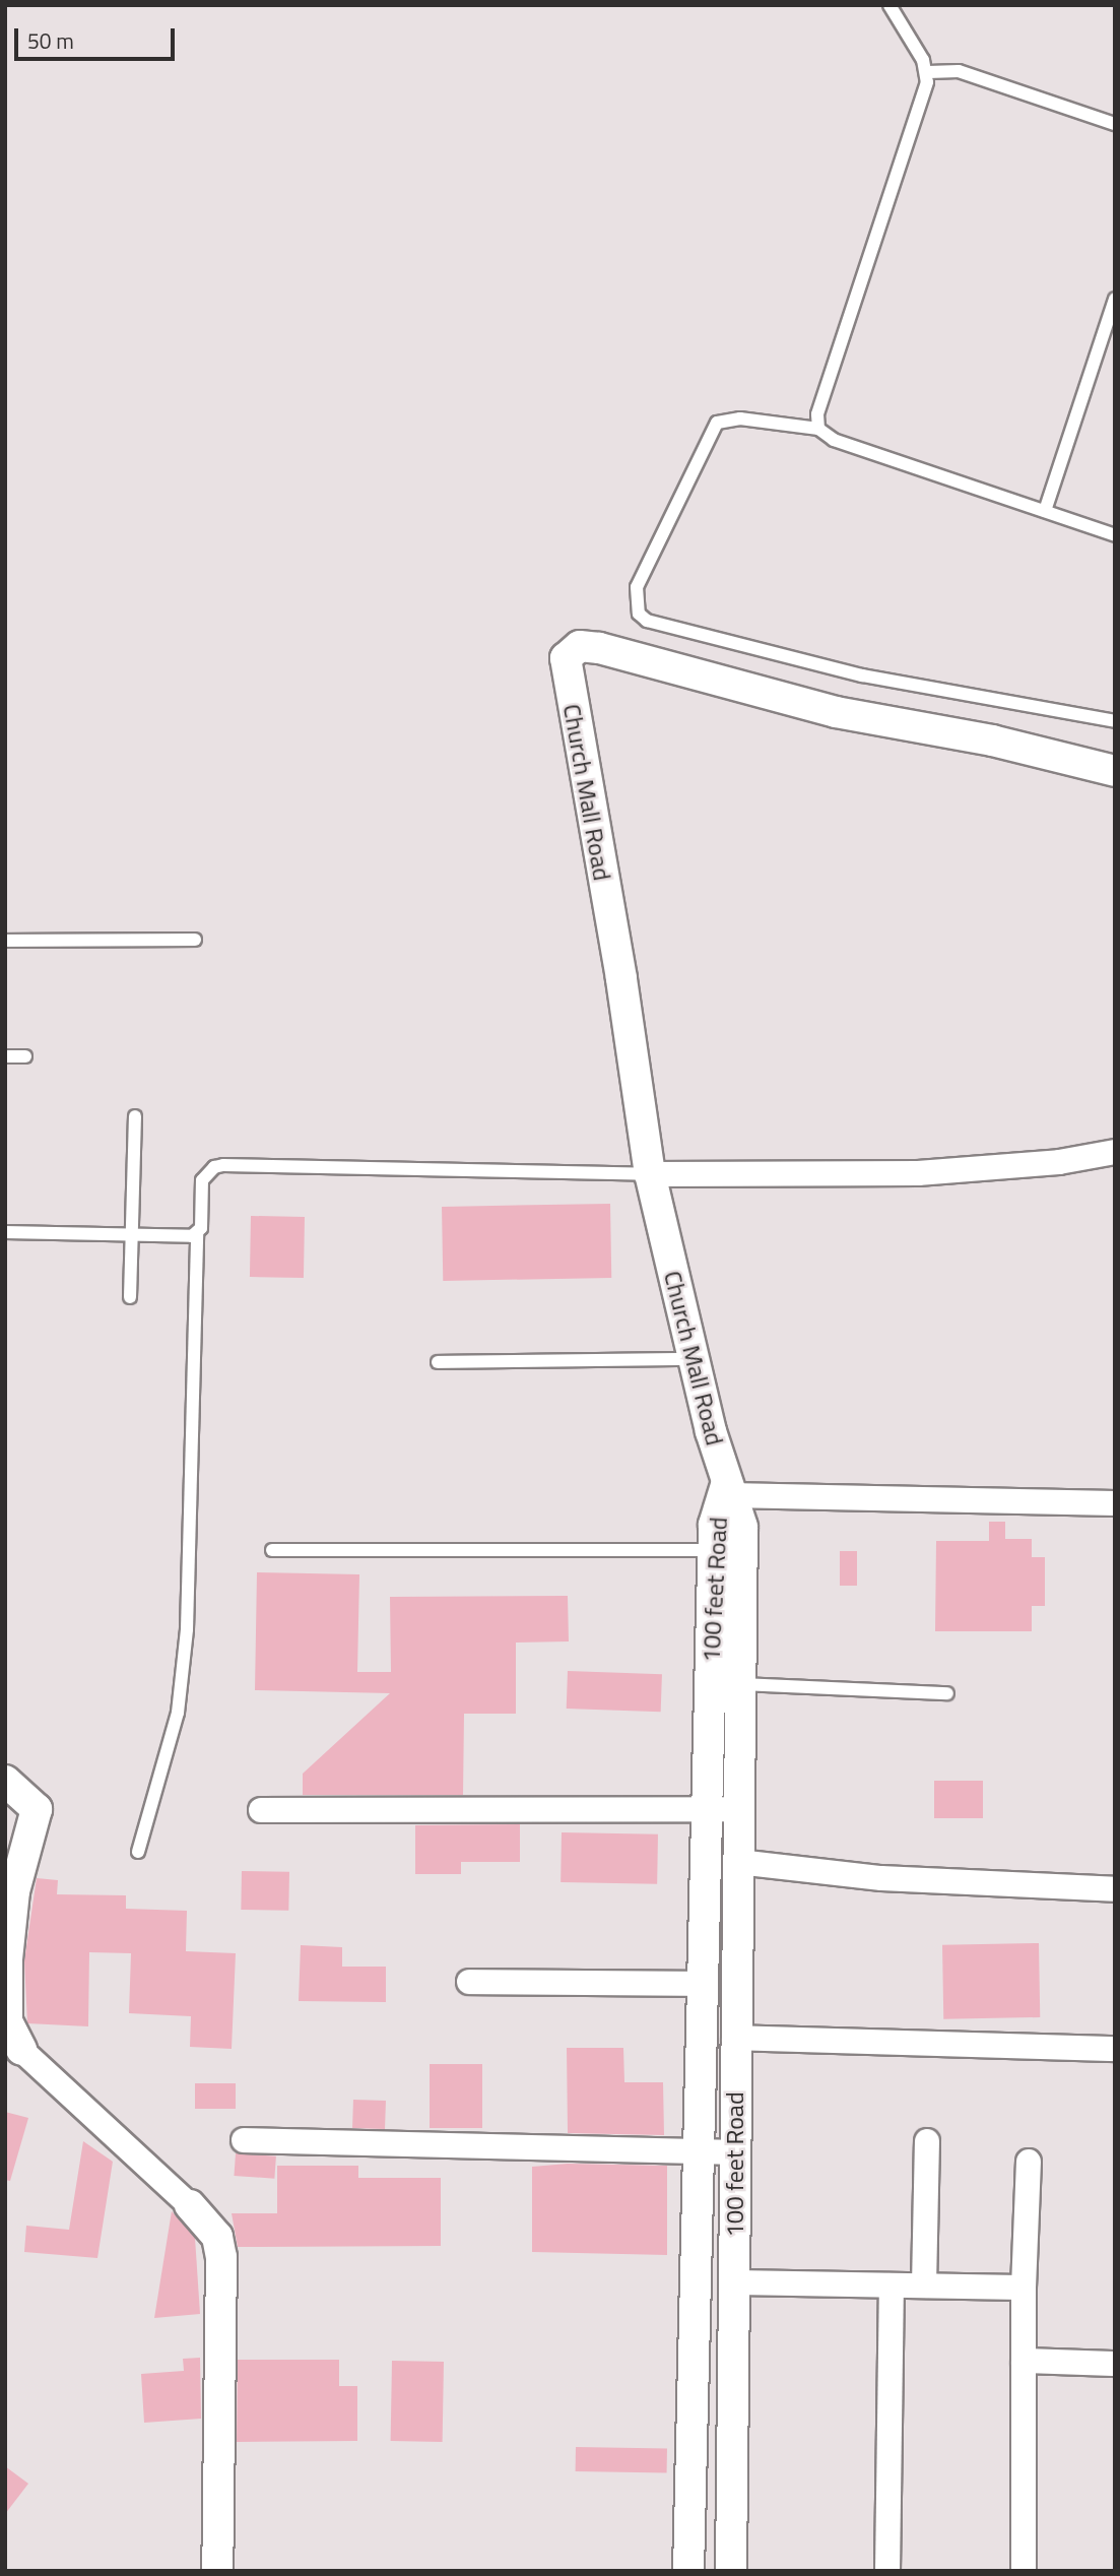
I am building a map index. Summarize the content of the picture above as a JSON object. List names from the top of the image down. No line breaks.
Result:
{"streets":{"street":["Church Mall Road","100 feet Road"]},"crossings":[["Church Mall Road","100 feet Road"]],"scale_bar":"50 m"}
